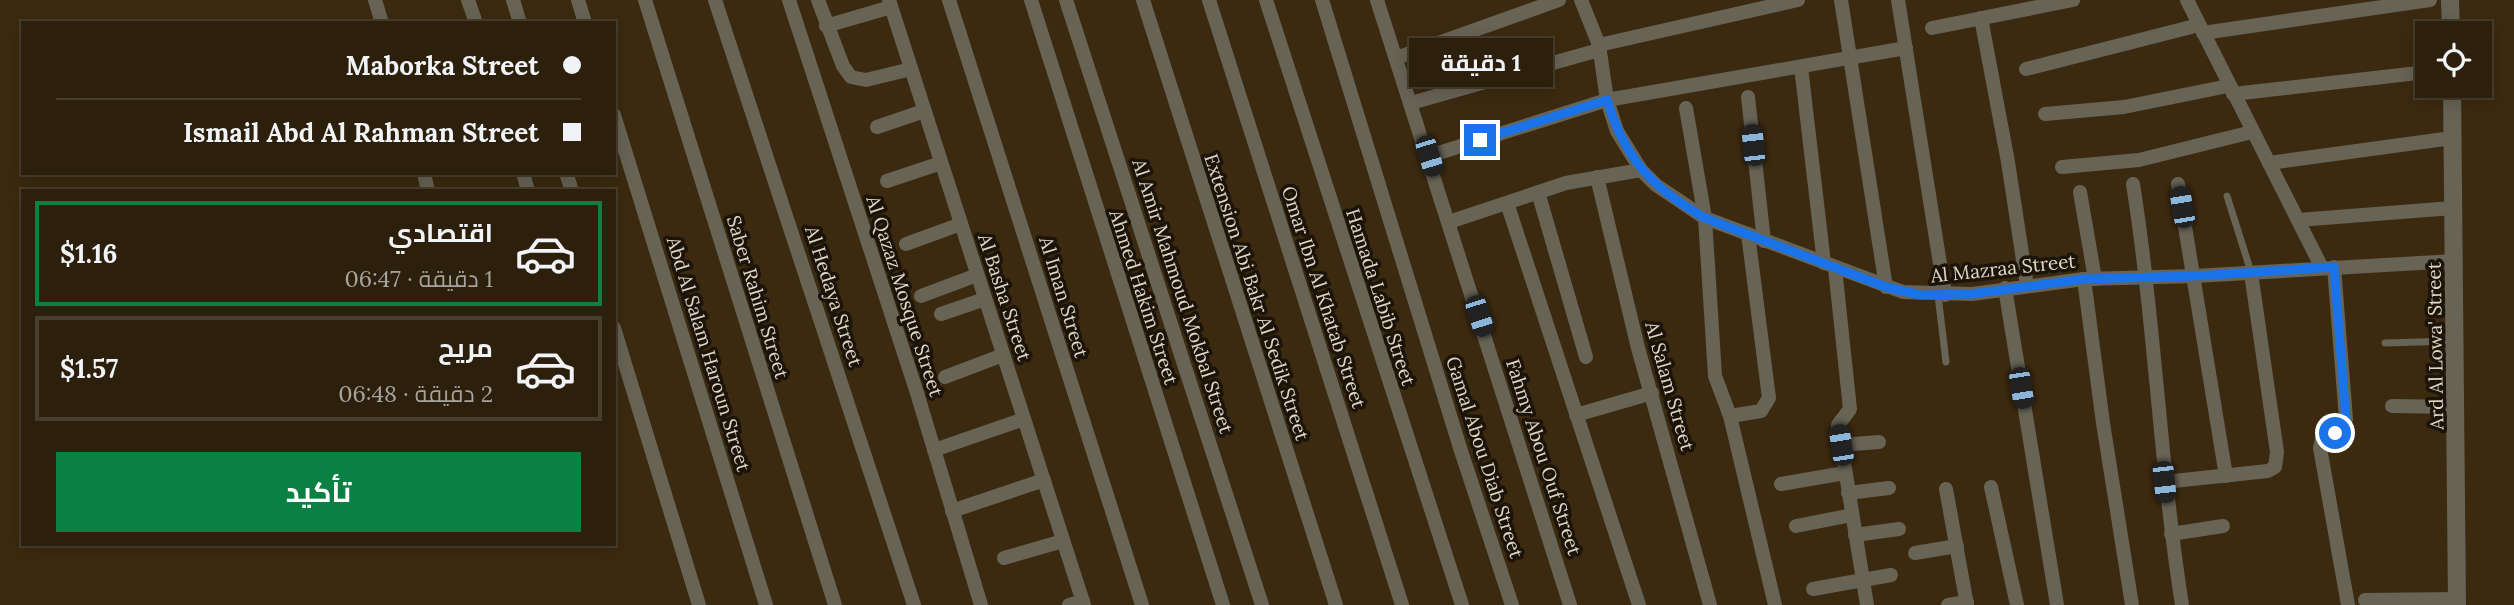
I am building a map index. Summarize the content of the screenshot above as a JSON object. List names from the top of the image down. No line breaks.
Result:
{"streets":{"street":["Al Mazraa Street","Al Hedaya Street","Al Qazaz Mosque Street","Al Amir Mahmoud Mokbal Street","Saber Rahim Street","Al Basha Street","Al Iman Street","Ahmed Hakim Street","Extension Abi Bakr Al Sedik Street","Omar Ibn Al Khatab Street","Hamada Labib Street","Ard Al Lowa' Street","Abd Al Salam Haroun Street","Al Salam Street","Gamal Abou Diab Street","Fahmy Abou Ouf Street"]},"crossings":[["Al Mazraa Street","Ard Al Lowa' Street"]],"page":{"banner":["Maborka Street","Ismail Abd Al Rahman Street"],"bubble":"1 دقيقة","list":[{"name":"اقتصادي","note":"1 دقيقة · 06:47","value":"$1.16"},{"name":"مريح","note":"2 دقيقة · 06:48","value":"$1.57"}],"buttons":"تأكيد"}}
